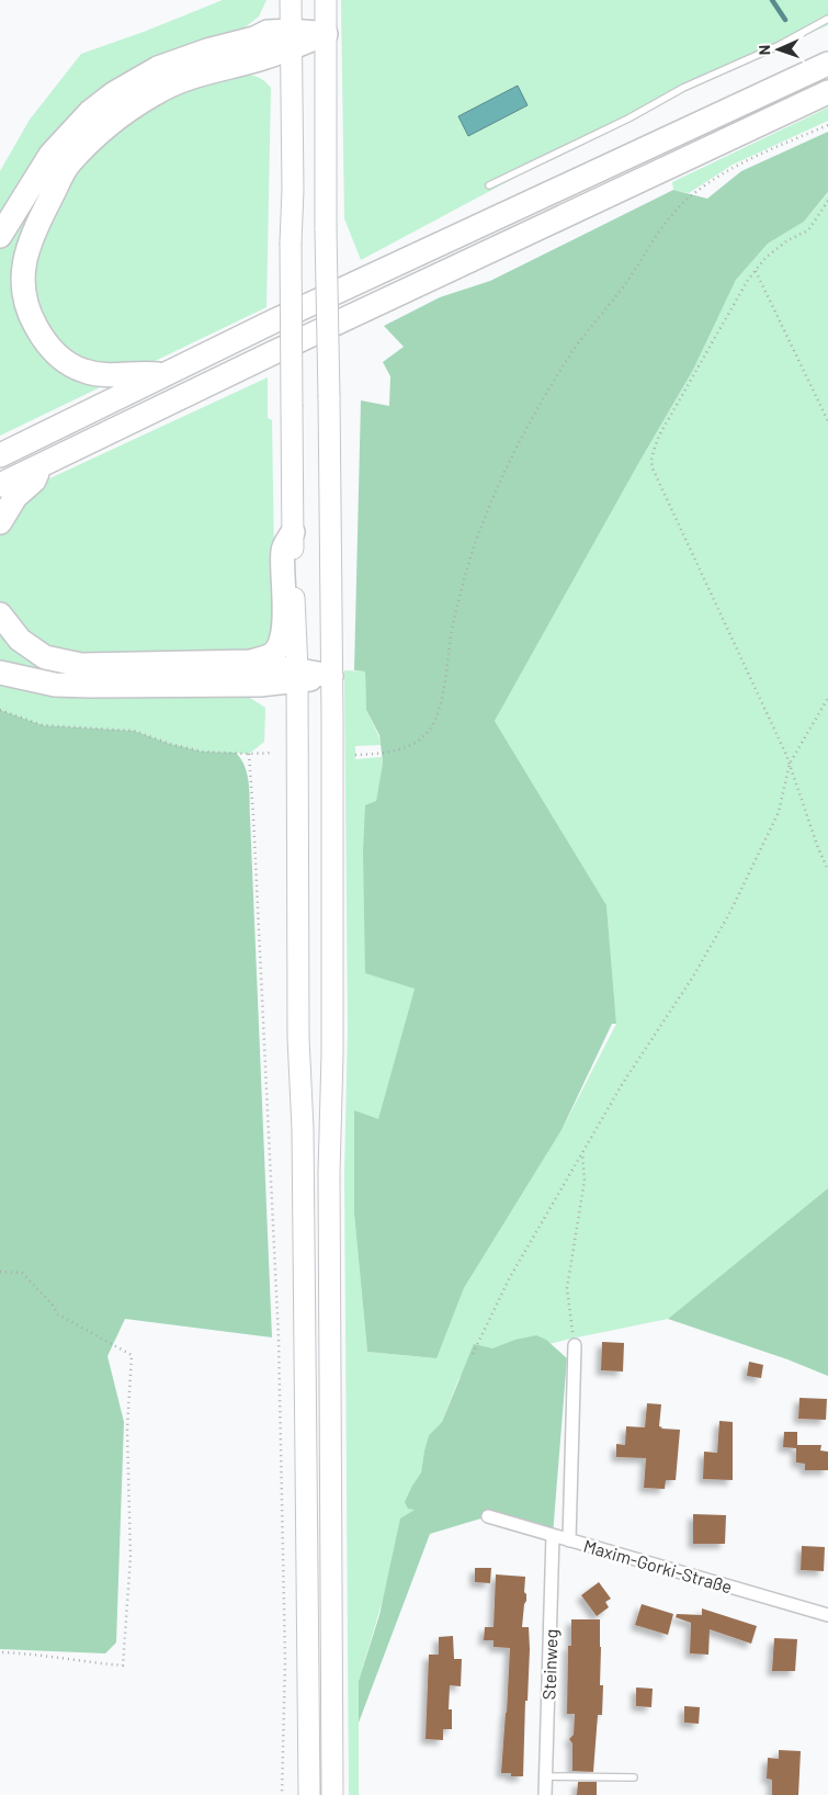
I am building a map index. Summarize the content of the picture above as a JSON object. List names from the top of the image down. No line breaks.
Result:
{"streets":{"street":["Maxim-Gorki-Straße","Steinweg"]},"crossings":[["Maxim-Gorki-Straße","Steinweg"]],"north":"left"}
